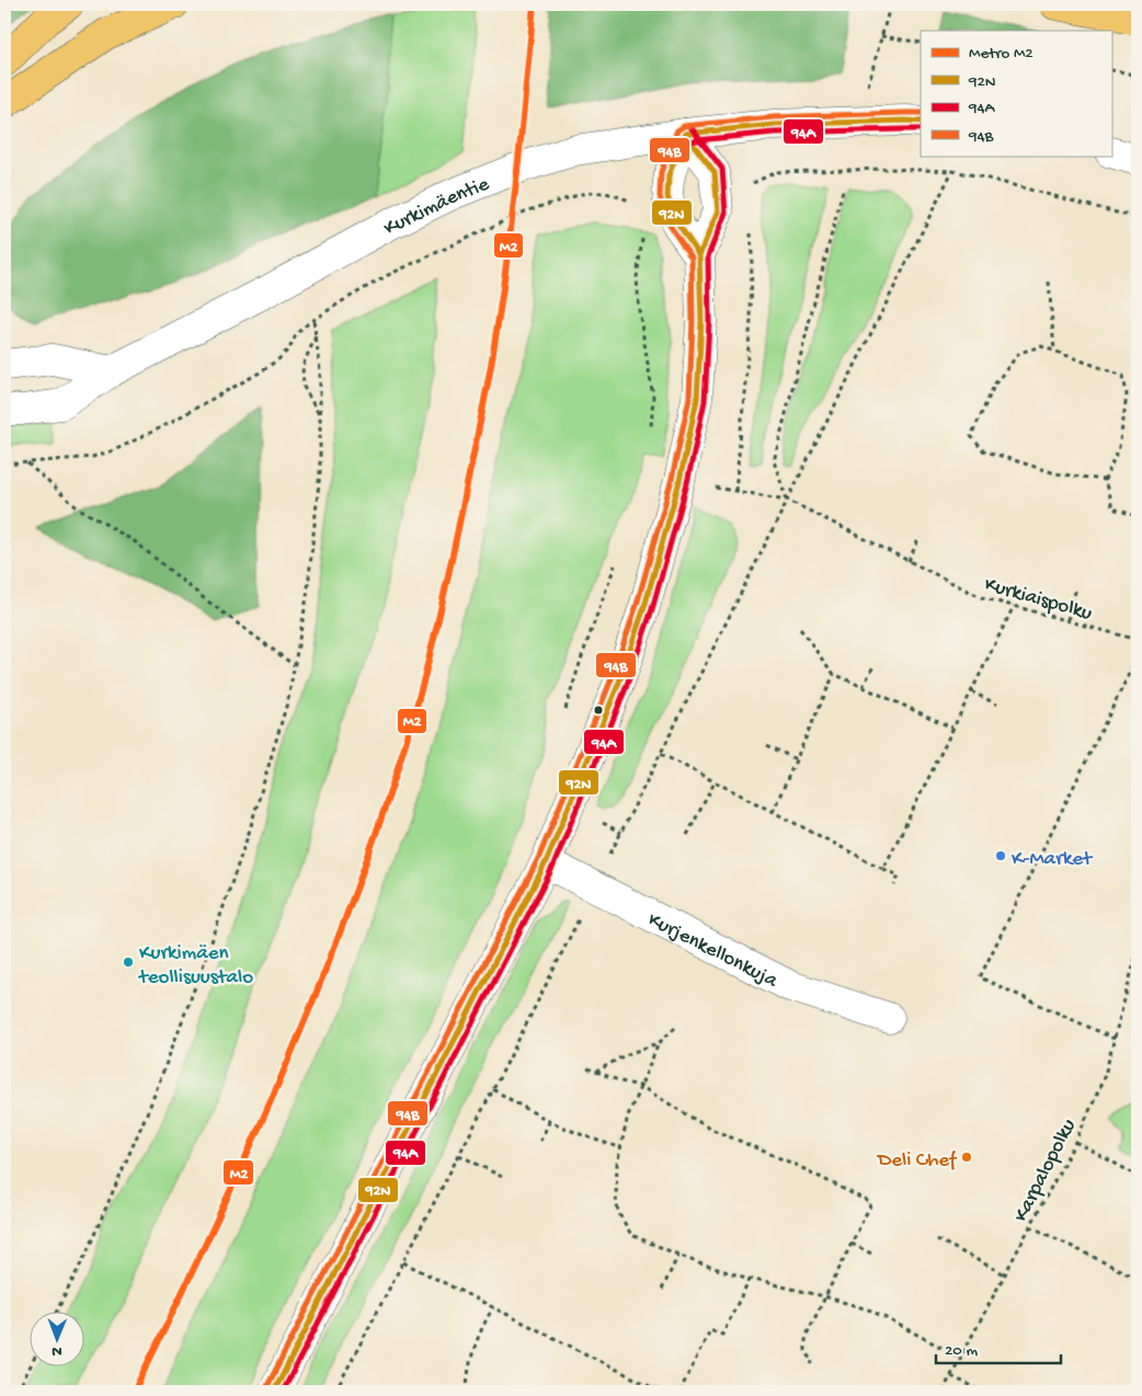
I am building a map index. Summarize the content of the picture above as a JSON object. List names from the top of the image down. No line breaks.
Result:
{"streets":{"street":["Kurkimäentie","Kurjenkellonkuja"],"path":["Kurkiaispolku","Karpalopolku"]},"places":["K-Market","Kurkimäen teollisuustalo","Deli Chef"],"lines":["metro line M2","transit line 94B","transit line 92N","transit line 94A"],"legend":["Metro M2","92N","94A","94B"],"scale_bar":"20 m","north":"bottom"}
